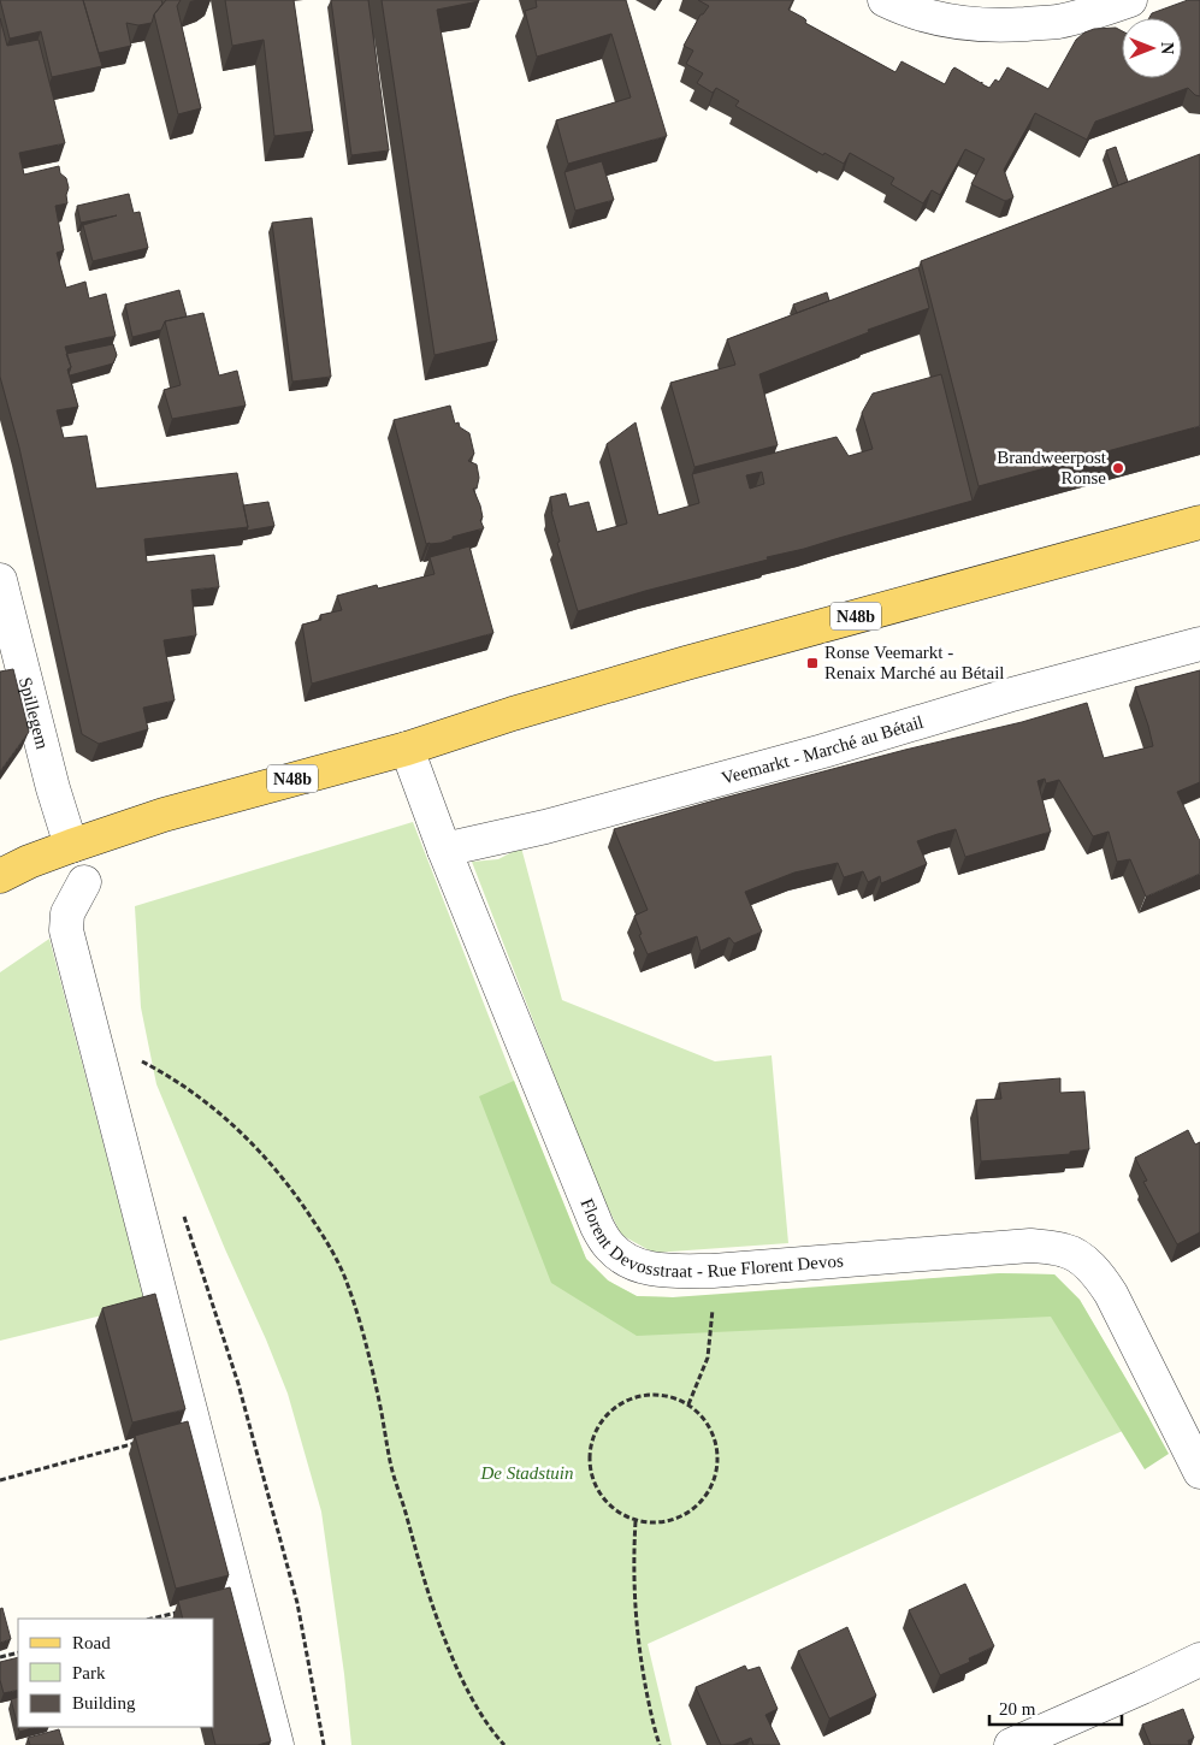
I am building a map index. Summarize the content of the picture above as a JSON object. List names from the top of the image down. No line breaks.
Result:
{"streets":{"main road":["N48b"],"street":["Spillegem","Veemarkt - Marché au Bétail","Florent Devosstraat - Rue Florent Devos"]},"crossings":[["N48b","Spillegem"],["N48b","Florent Devosstraat - Rue Florent Devos"],["Veemarkt - Marché au Bétail","Florent Devosstraat - Rue Florent Devos"]],"parks":["De Stadstuin"],"places":{"other":["Brandweerpost Ronse"],"transit":["Ronse Veemarkt - Renaix Marché au Bétail"]},"legend":["Road","Park","Building"],"scale_bar":"20 m","north":"right"}
